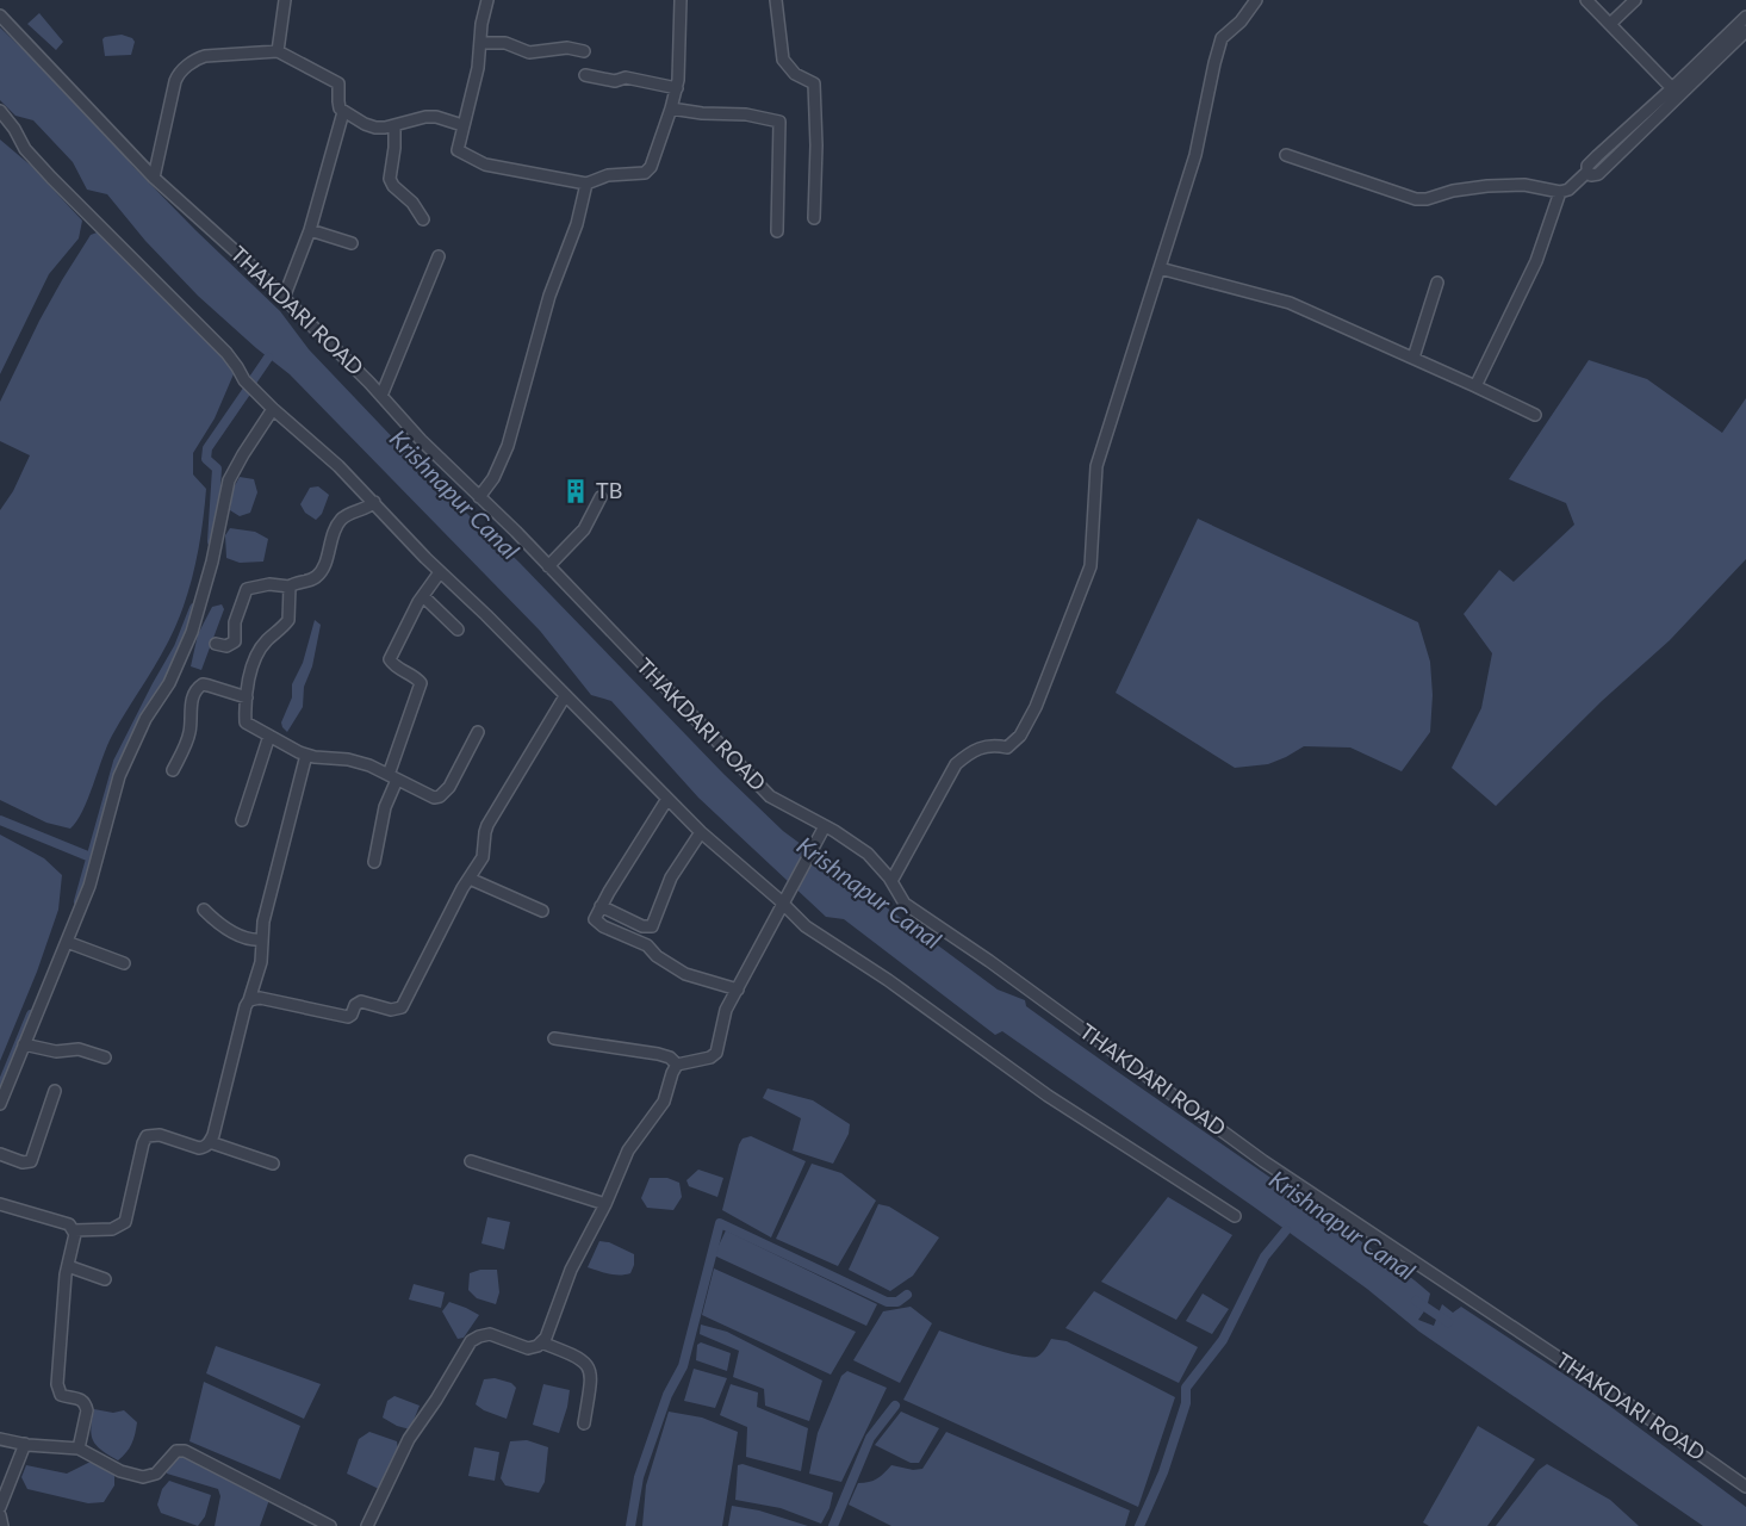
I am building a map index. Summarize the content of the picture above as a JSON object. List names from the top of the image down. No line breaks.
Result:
{"streets":{"street":["THAKDARI ROAD"]},"water":["Krishnapur Canal"],"places":{"building":["TB"]}}
